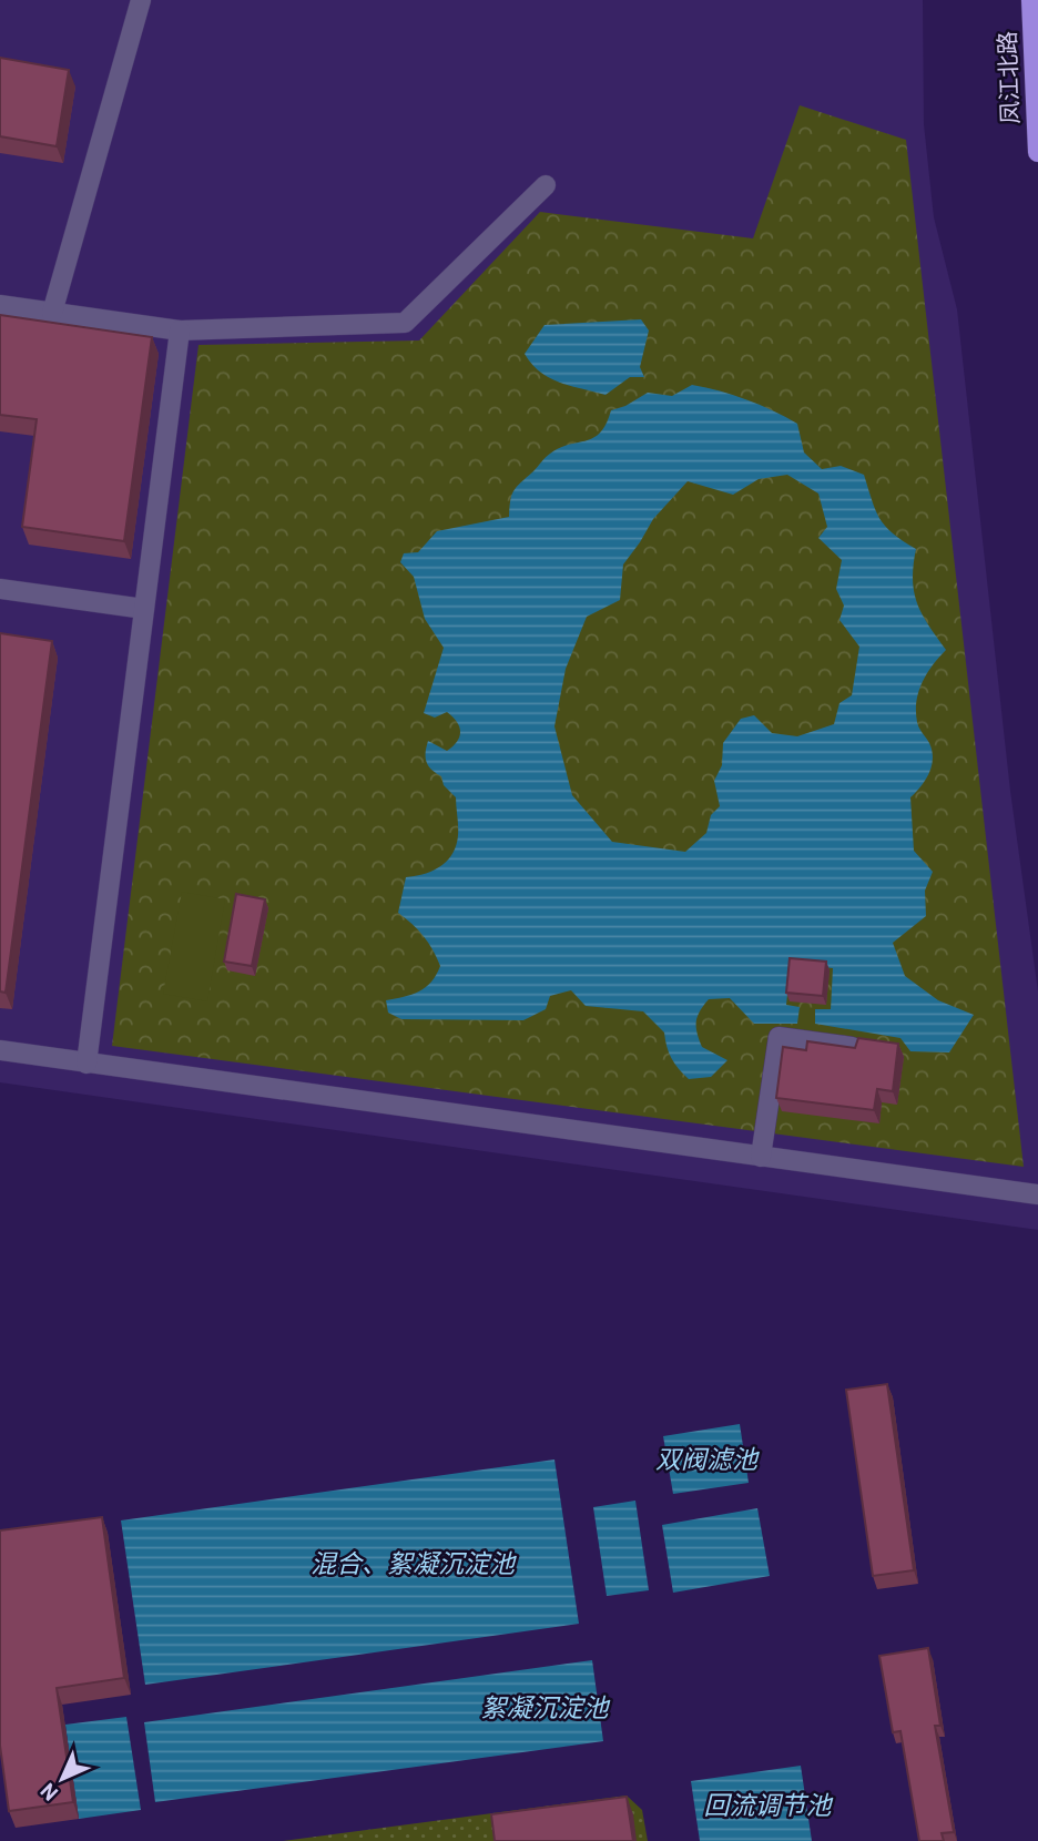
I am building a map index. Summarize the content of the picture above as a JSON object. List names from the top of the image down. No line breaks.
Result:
{"streets":{"main road":["凤江北路"]},"water":["双阀滤池","混合、絮凝沉淀池","絮凝沉淀池","回流调节池"],"north":"bottom left"}
